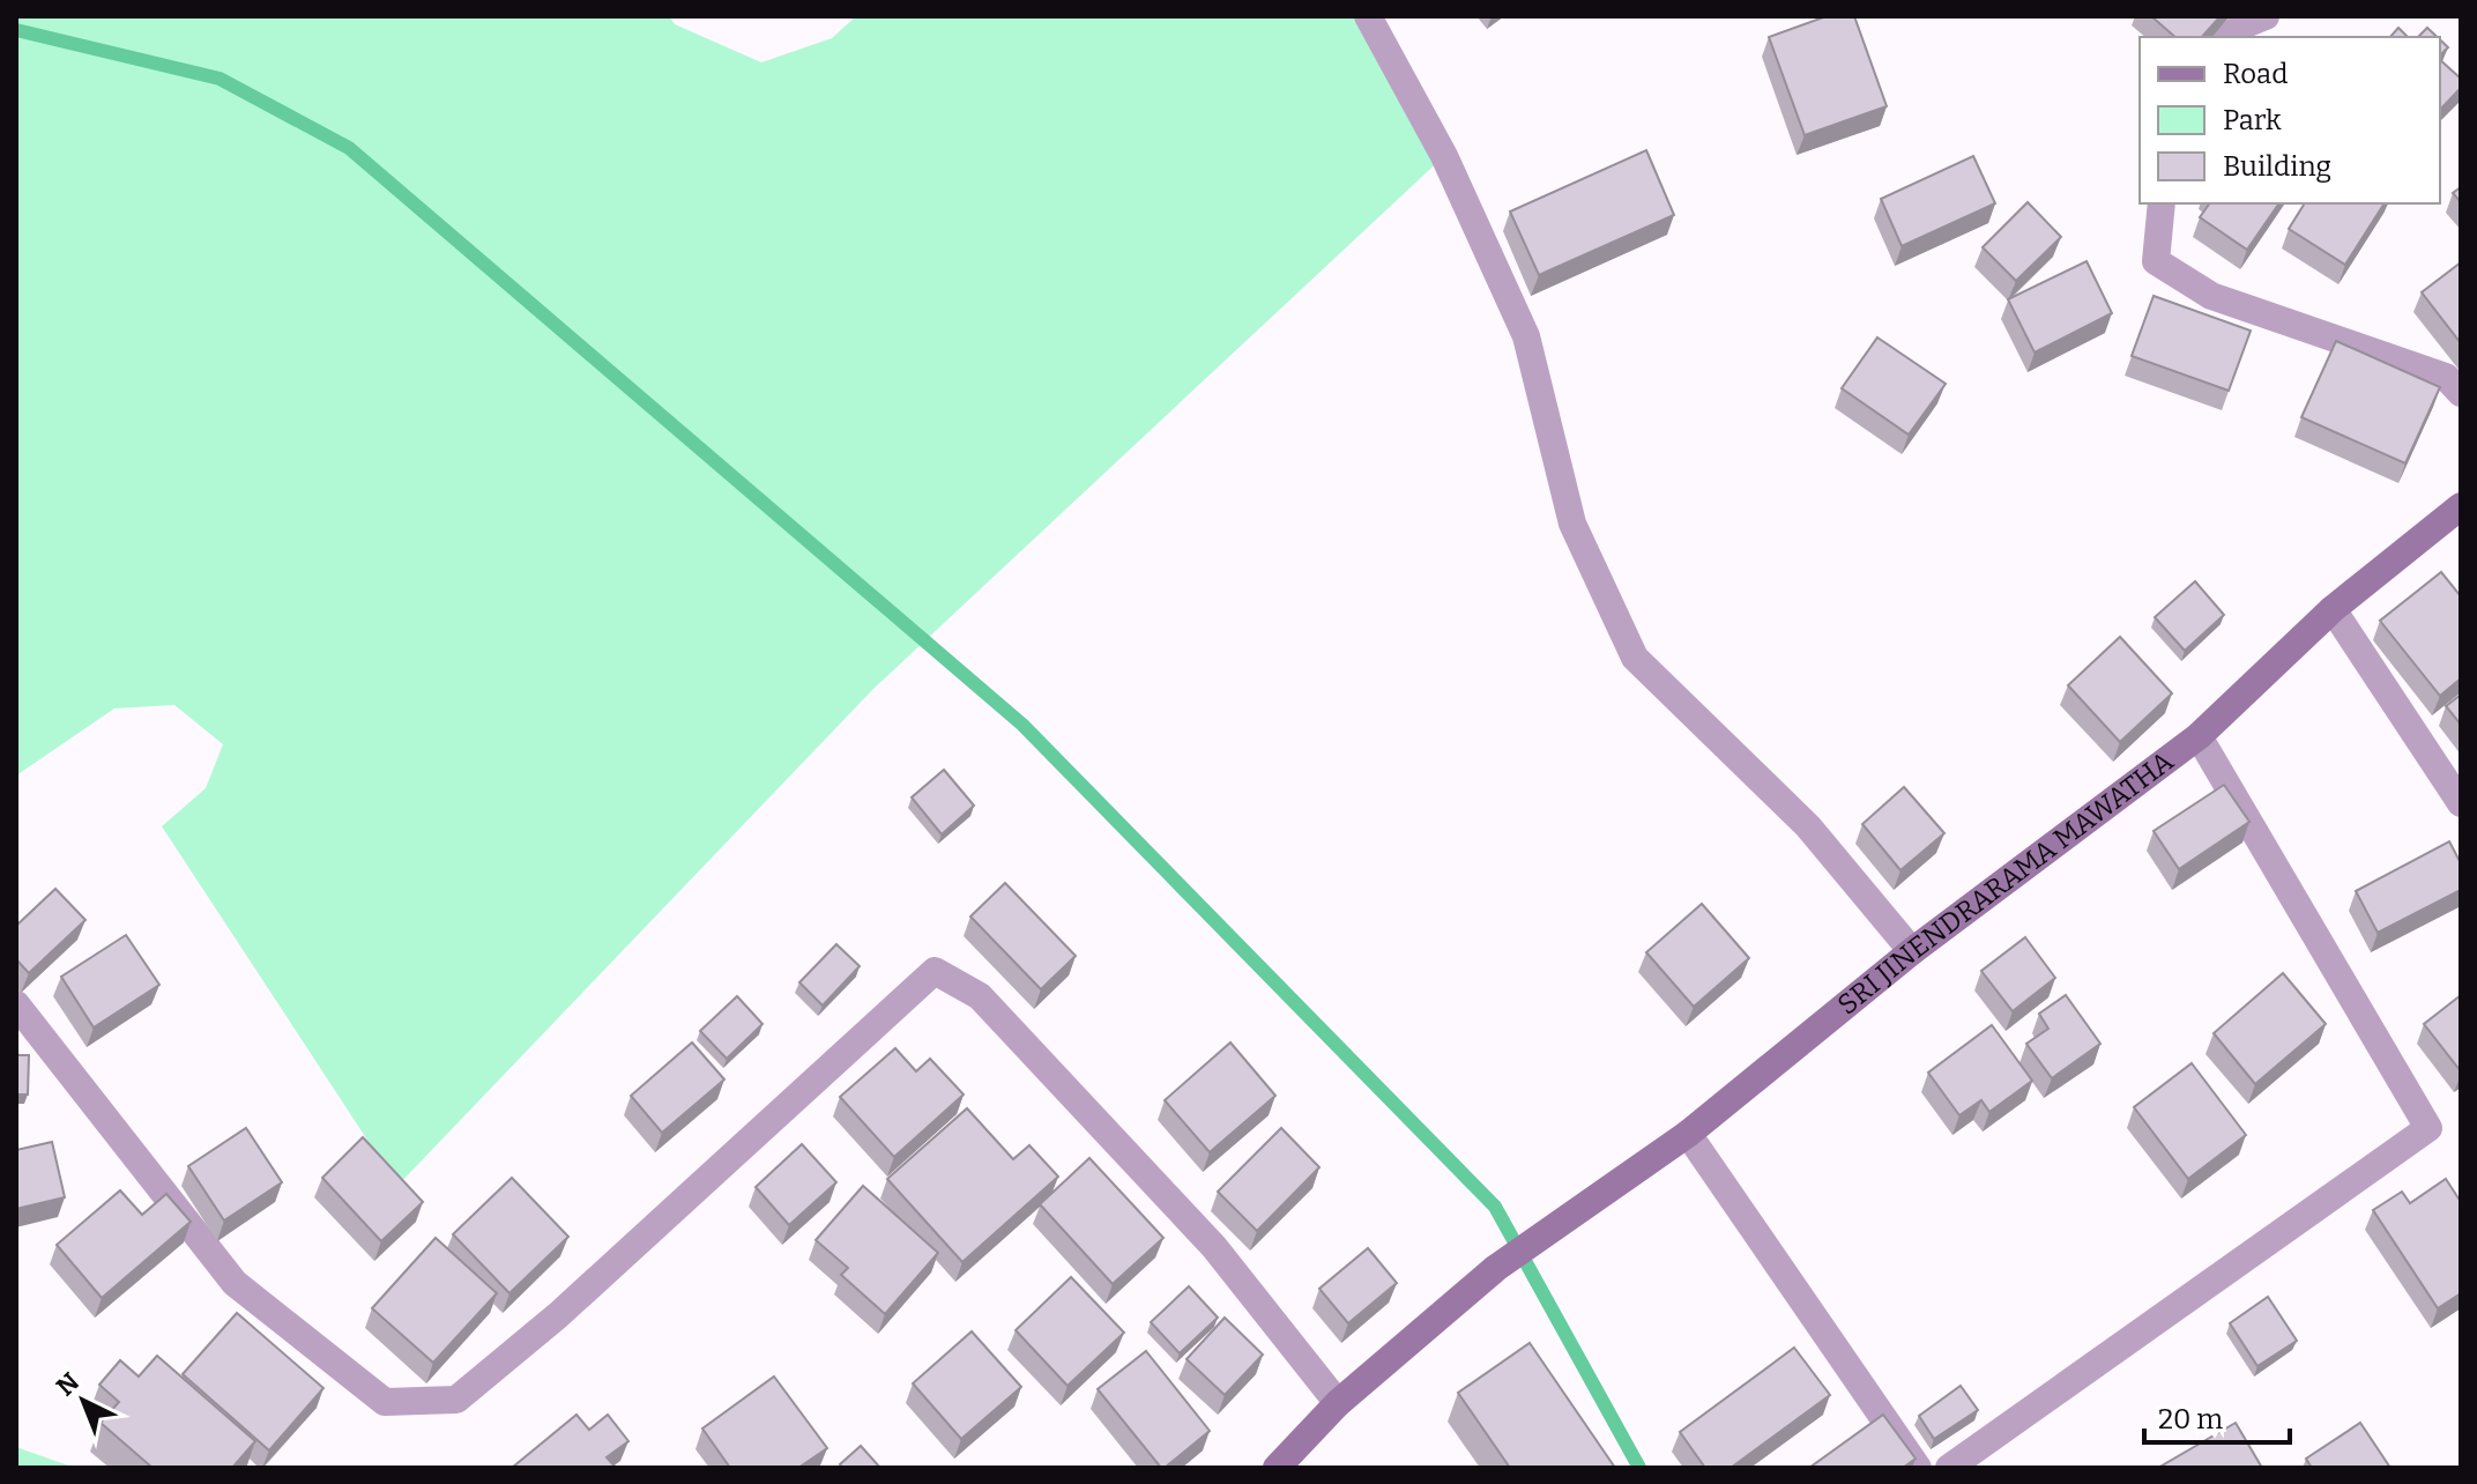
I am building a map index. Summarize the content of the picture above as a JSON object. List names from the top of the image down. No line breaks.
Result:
{"streets":{"main road":["SRI JINENDRARAMA MAWATHA"]},"legend":["Road","Park","Building"],"scale_bar":"20 m","north":"top left"}
